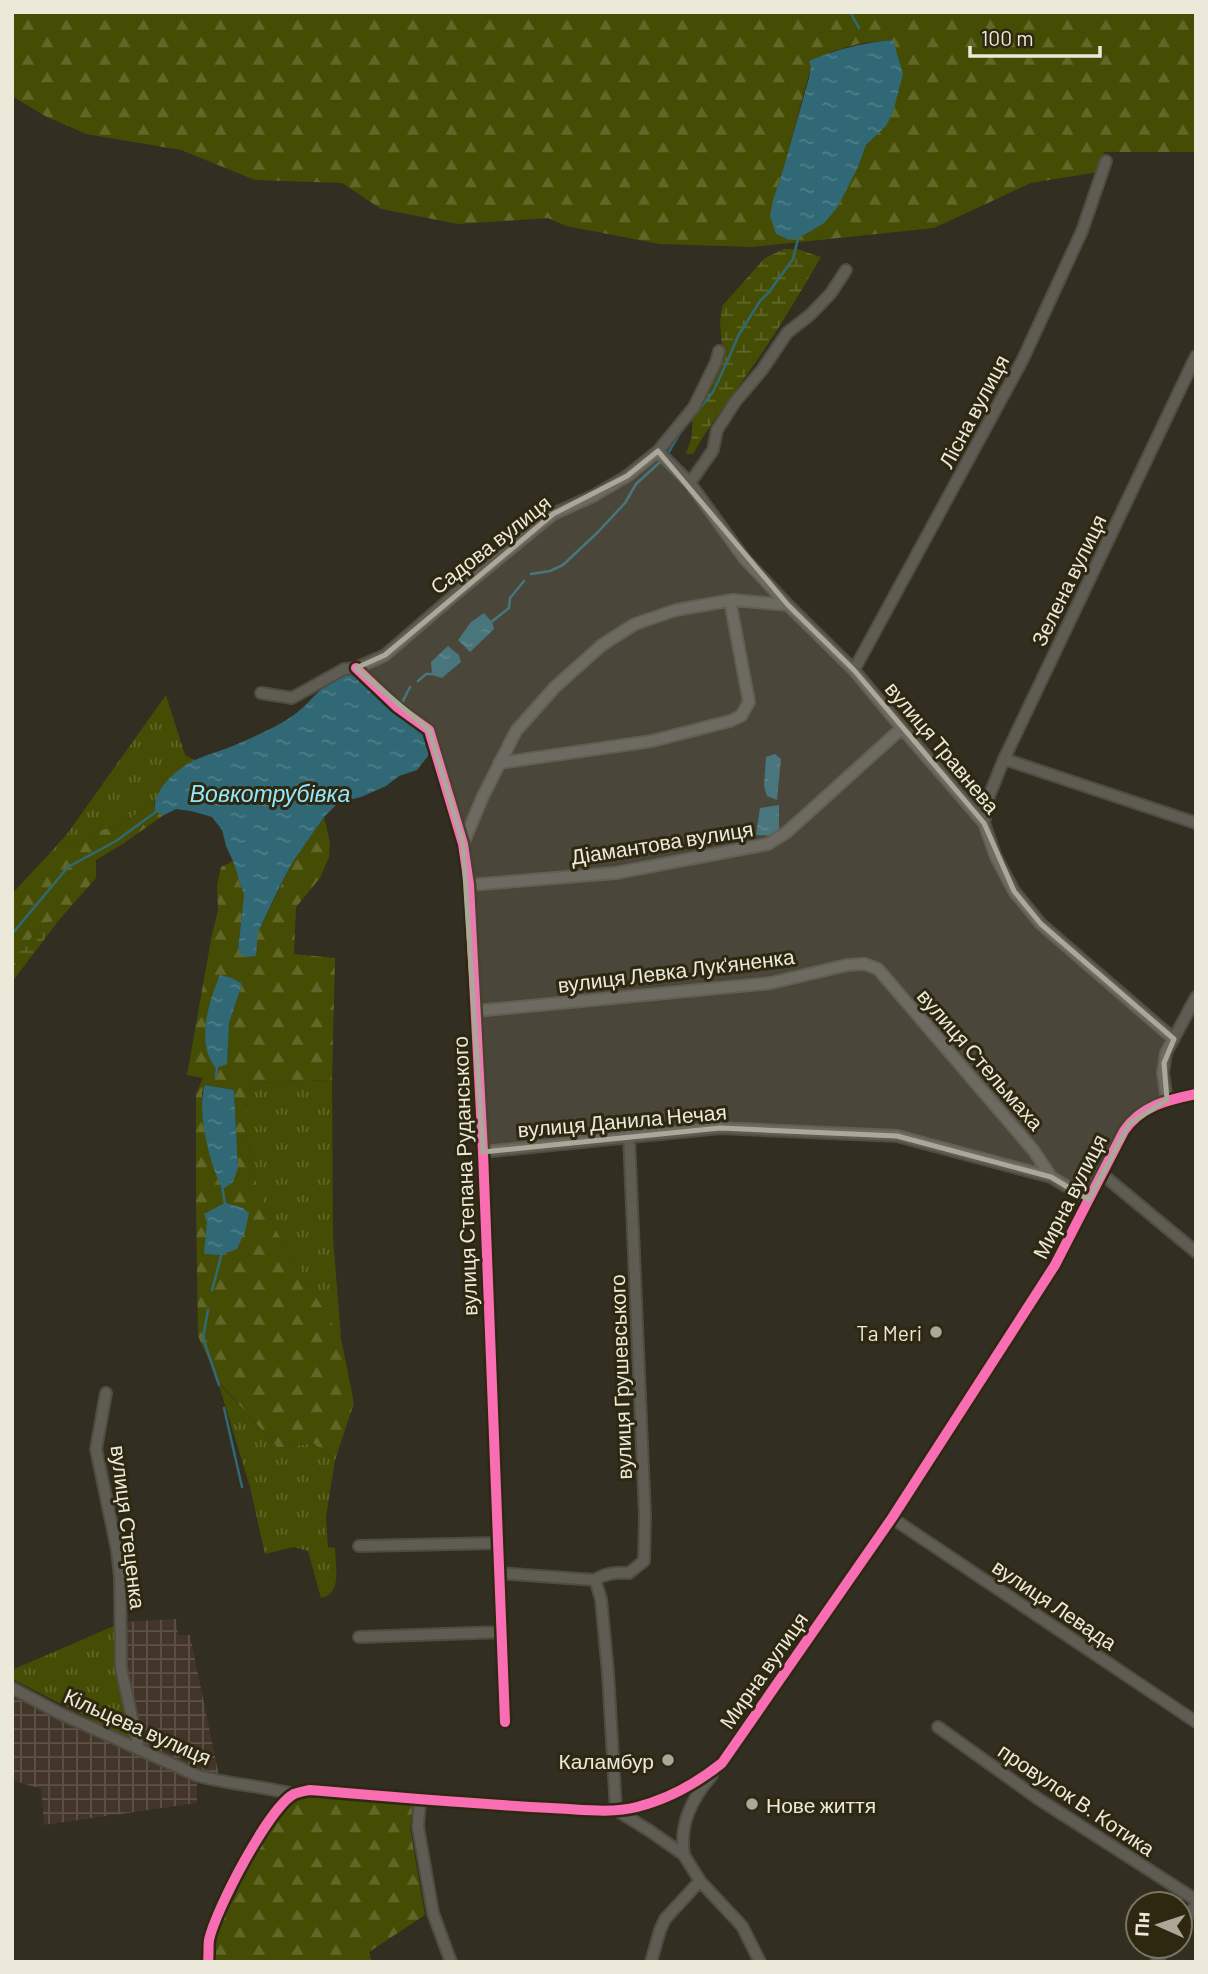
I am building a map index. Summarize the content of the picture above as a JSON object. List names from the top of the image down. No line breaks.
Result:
{"streets":{"street":["Лісна вулиця","Садова вулиця","Зелена вулиця","вулиця Травнева","Діамантова вулиця","вулиця Левка Лук'яненка","вулиця Стельмаха","вулиця Данила Нечая","вулиця Степана Руданського","Мирна вулиця","вулиця Грушевського","вулиця Стеценка","вулиця Левада","Кільцева вулиця","провулок В. Котика"]},"crossings":[["Лісна вулиця","вулиця Травнева"],["Садова вулиця","вулиця Травнева"],["Садова вулиця","вулиця Степана Руданського"],["Зелена вулиця","вулиця Травнева"],["вулиця Травнева","Діамантова вулиця"],["Діамантова вулиця","вулиця Степана Руданського"],["вулиця Левка Лук'яненка","вулиця Стельмаха"],["вулиця Левка Лук'яненка","вулиця Степана Руданського"],["вулиця Стельмаха","вулиця Данила Нечая"],["вулиця Данила Нечая","вулиця Степана Руданського"],["вулиця Данила Нечая","Мирна вулиця"],["вулиця Данила Нечая","вулиця Грушевського"],["вулиця Степана Руданського","вулиця Грушевського"],["Мирна вулиця","вулиця Левада"],["Мирна вулиця","Кільцева вулиця"],["вулиця Стеценка","Кільцева вулиця"]],"water":["Вовкотрубівка"],"places":["Ta Meri","Каламбур","Нове життя"],"scale_bar":"100 m","north":"left"}
